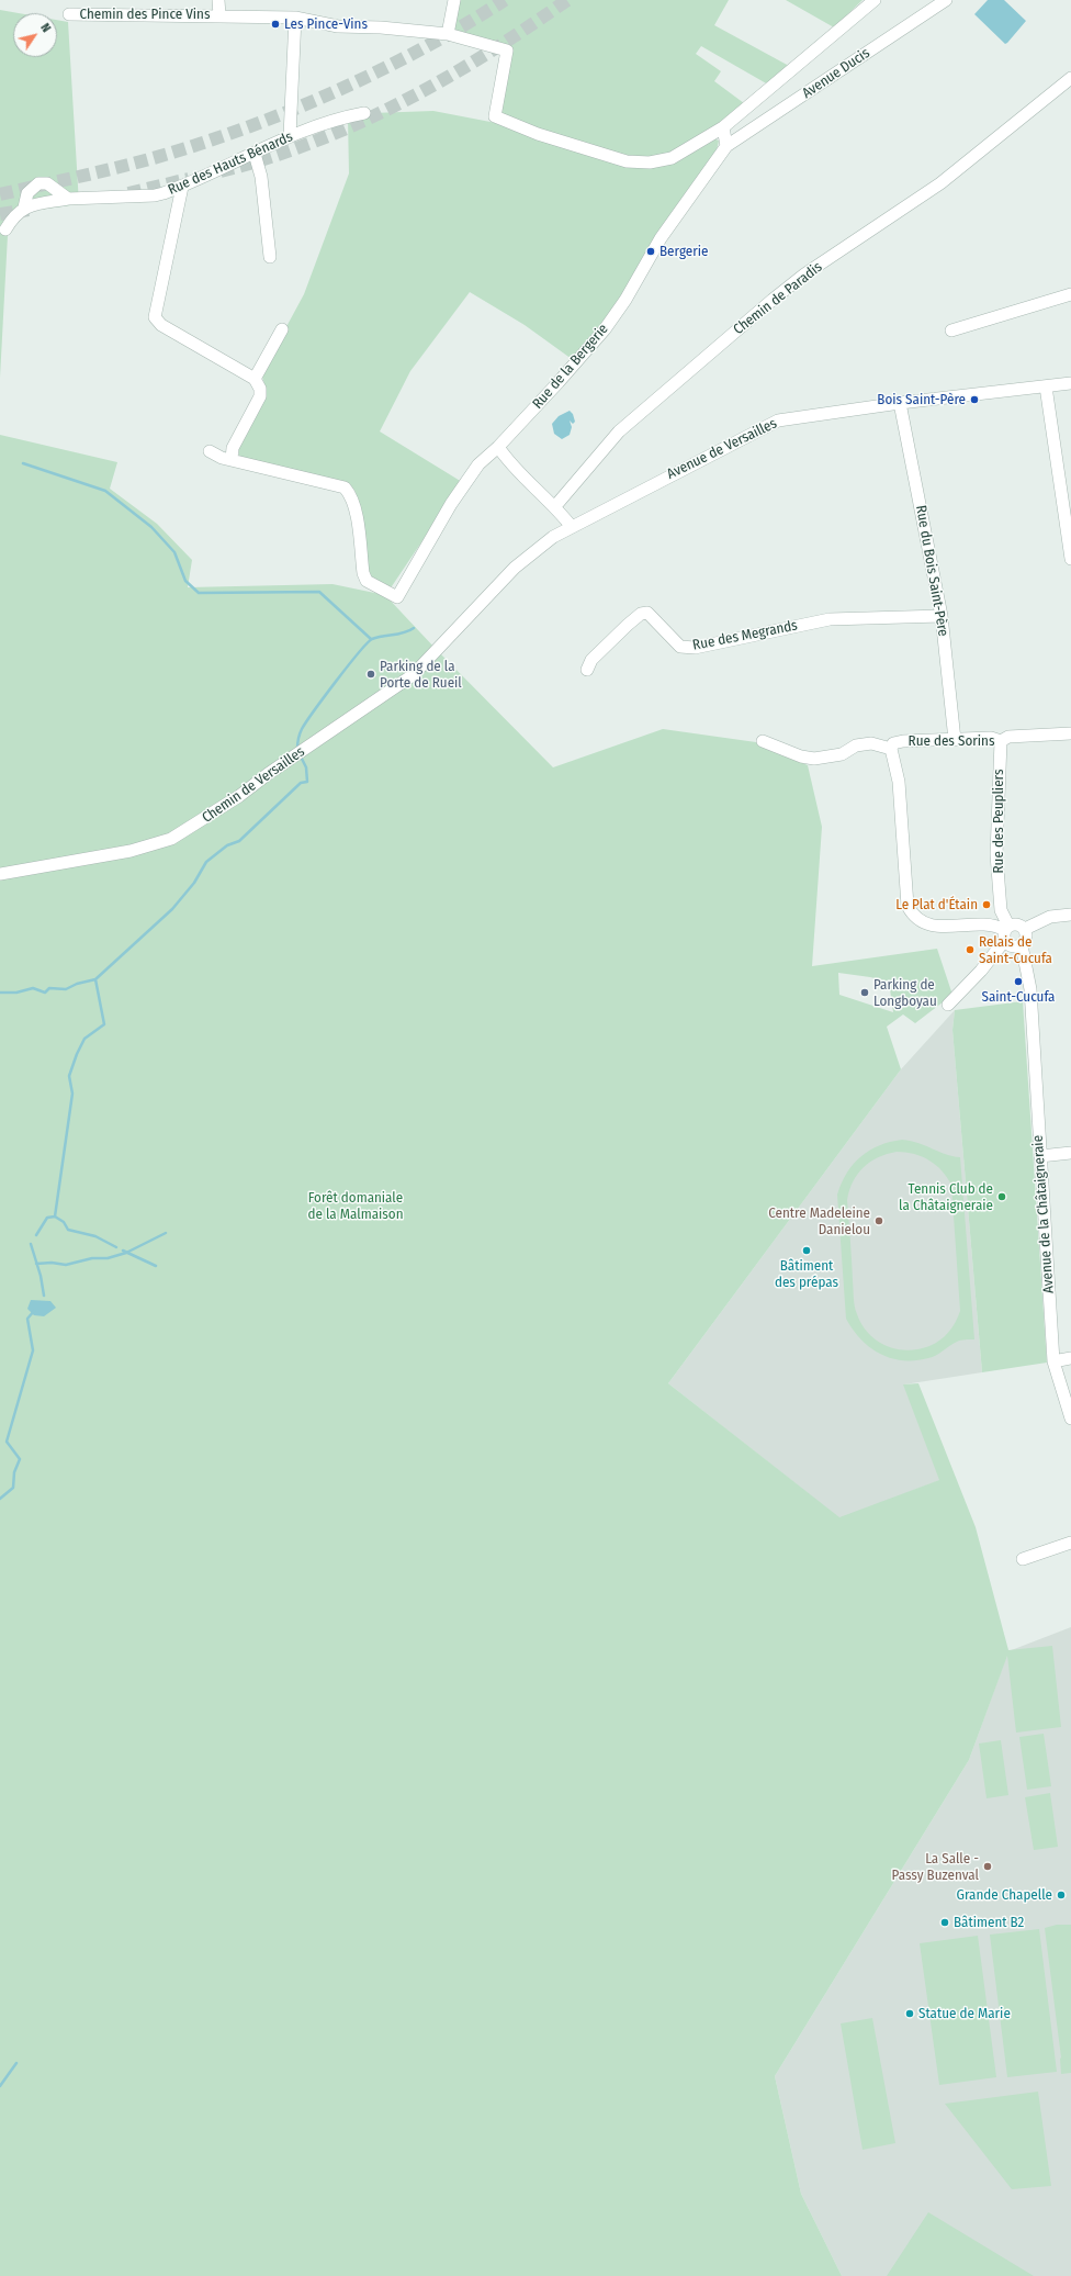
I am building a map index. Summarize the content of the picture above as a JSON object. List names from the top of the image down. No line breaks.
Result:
{"streets":{"street":["Chemin des Pince Vins","Avenue Ducis","Rue des Hauts Bénards","Chemin de Paradis","Rue de la Bergerie","Avenue de Versailles","Rue du Bois Saint-Père","Rue des Megrands","Rue des Sorins","Chemin de Versailles","Rue des Peupliers","Avenue de la Châtaigneraie"]},"crossings":[["Avenue Ducis","Rue de la Bergerie"],["Avenue de Versailles","Rue du Bois Saint-Père"],["Avenue de Versailles","Chemin de Versailles"],["Rue du Bois Saint-Père","Rue des Megrands"],["Rue du Bois Saint-Père","Rue des Sorins"],["Rue des Sorins","Rue des Peupliers"],["Rue des Peupliers","Avenue de la Châtaigneraie"]],"parks":["Forêt domaniale de la Malmaison"],"places":["Les Pince-Vins","Bergerie","Bois Saint-Père","Parking de la Porte de Rueil","Le Plat d'Étain","Relais de Saint-Cucufa","Saint-Cucufa","Parking de Longboyau","Tennis Club de la Châtaigneraie","Centre Madeleine Danielou","Bâtiment des prépas","La Salle - Passy Buzenval","Grande Chapelle","Bâtiment B2","Statue de Marie"],"north":"top right"}
